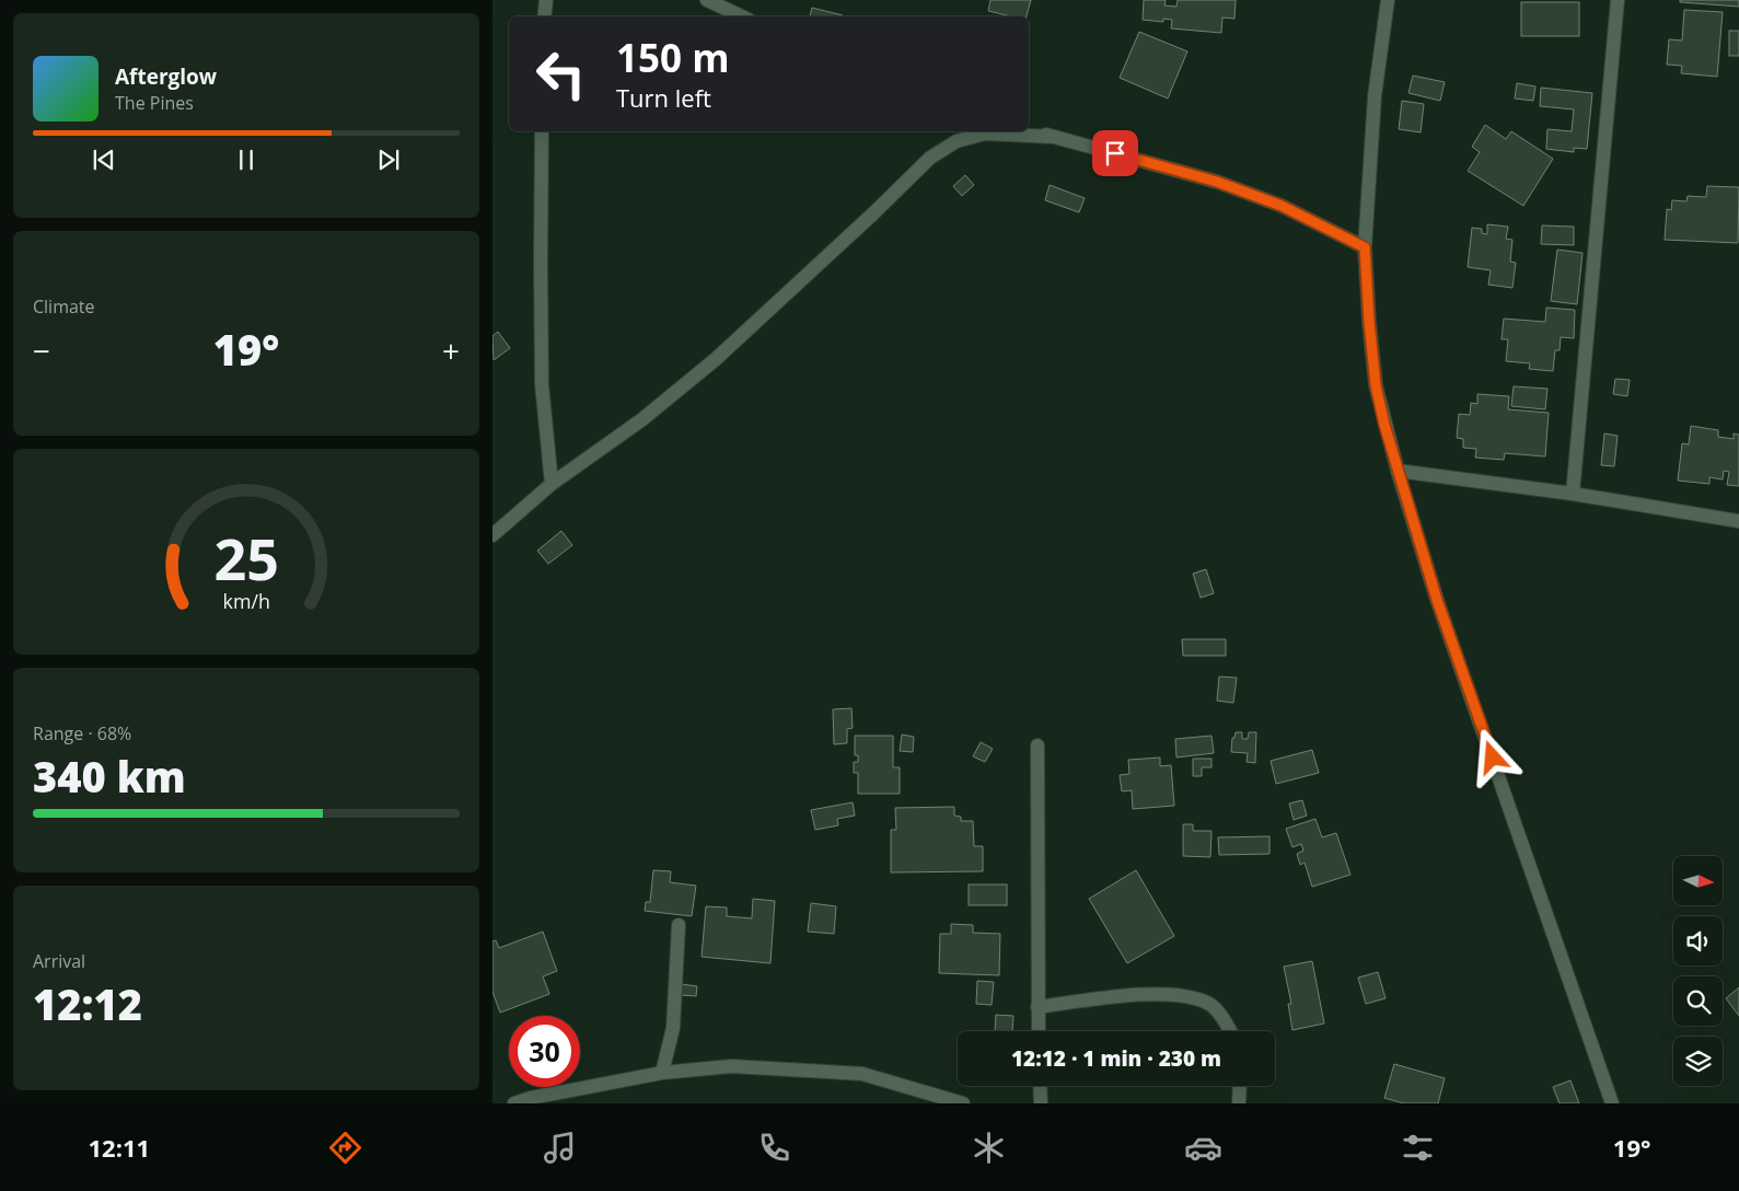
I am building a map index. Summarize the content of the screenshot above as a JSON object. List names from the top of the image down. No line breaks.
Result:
{"north":"right","page":{"turn":["150 m","Turn left"],"song":["Afterglow","The Pines"],"tile":["Climate",["Range · 68%","340 km"],["Arrival","12:12"]],"heat":["−","19°","+"],"limit":"30","trip":"12:12 · 1 min · 230 m","tabs":["12:11","19°"],"gauge":["25","km/h"]}}
